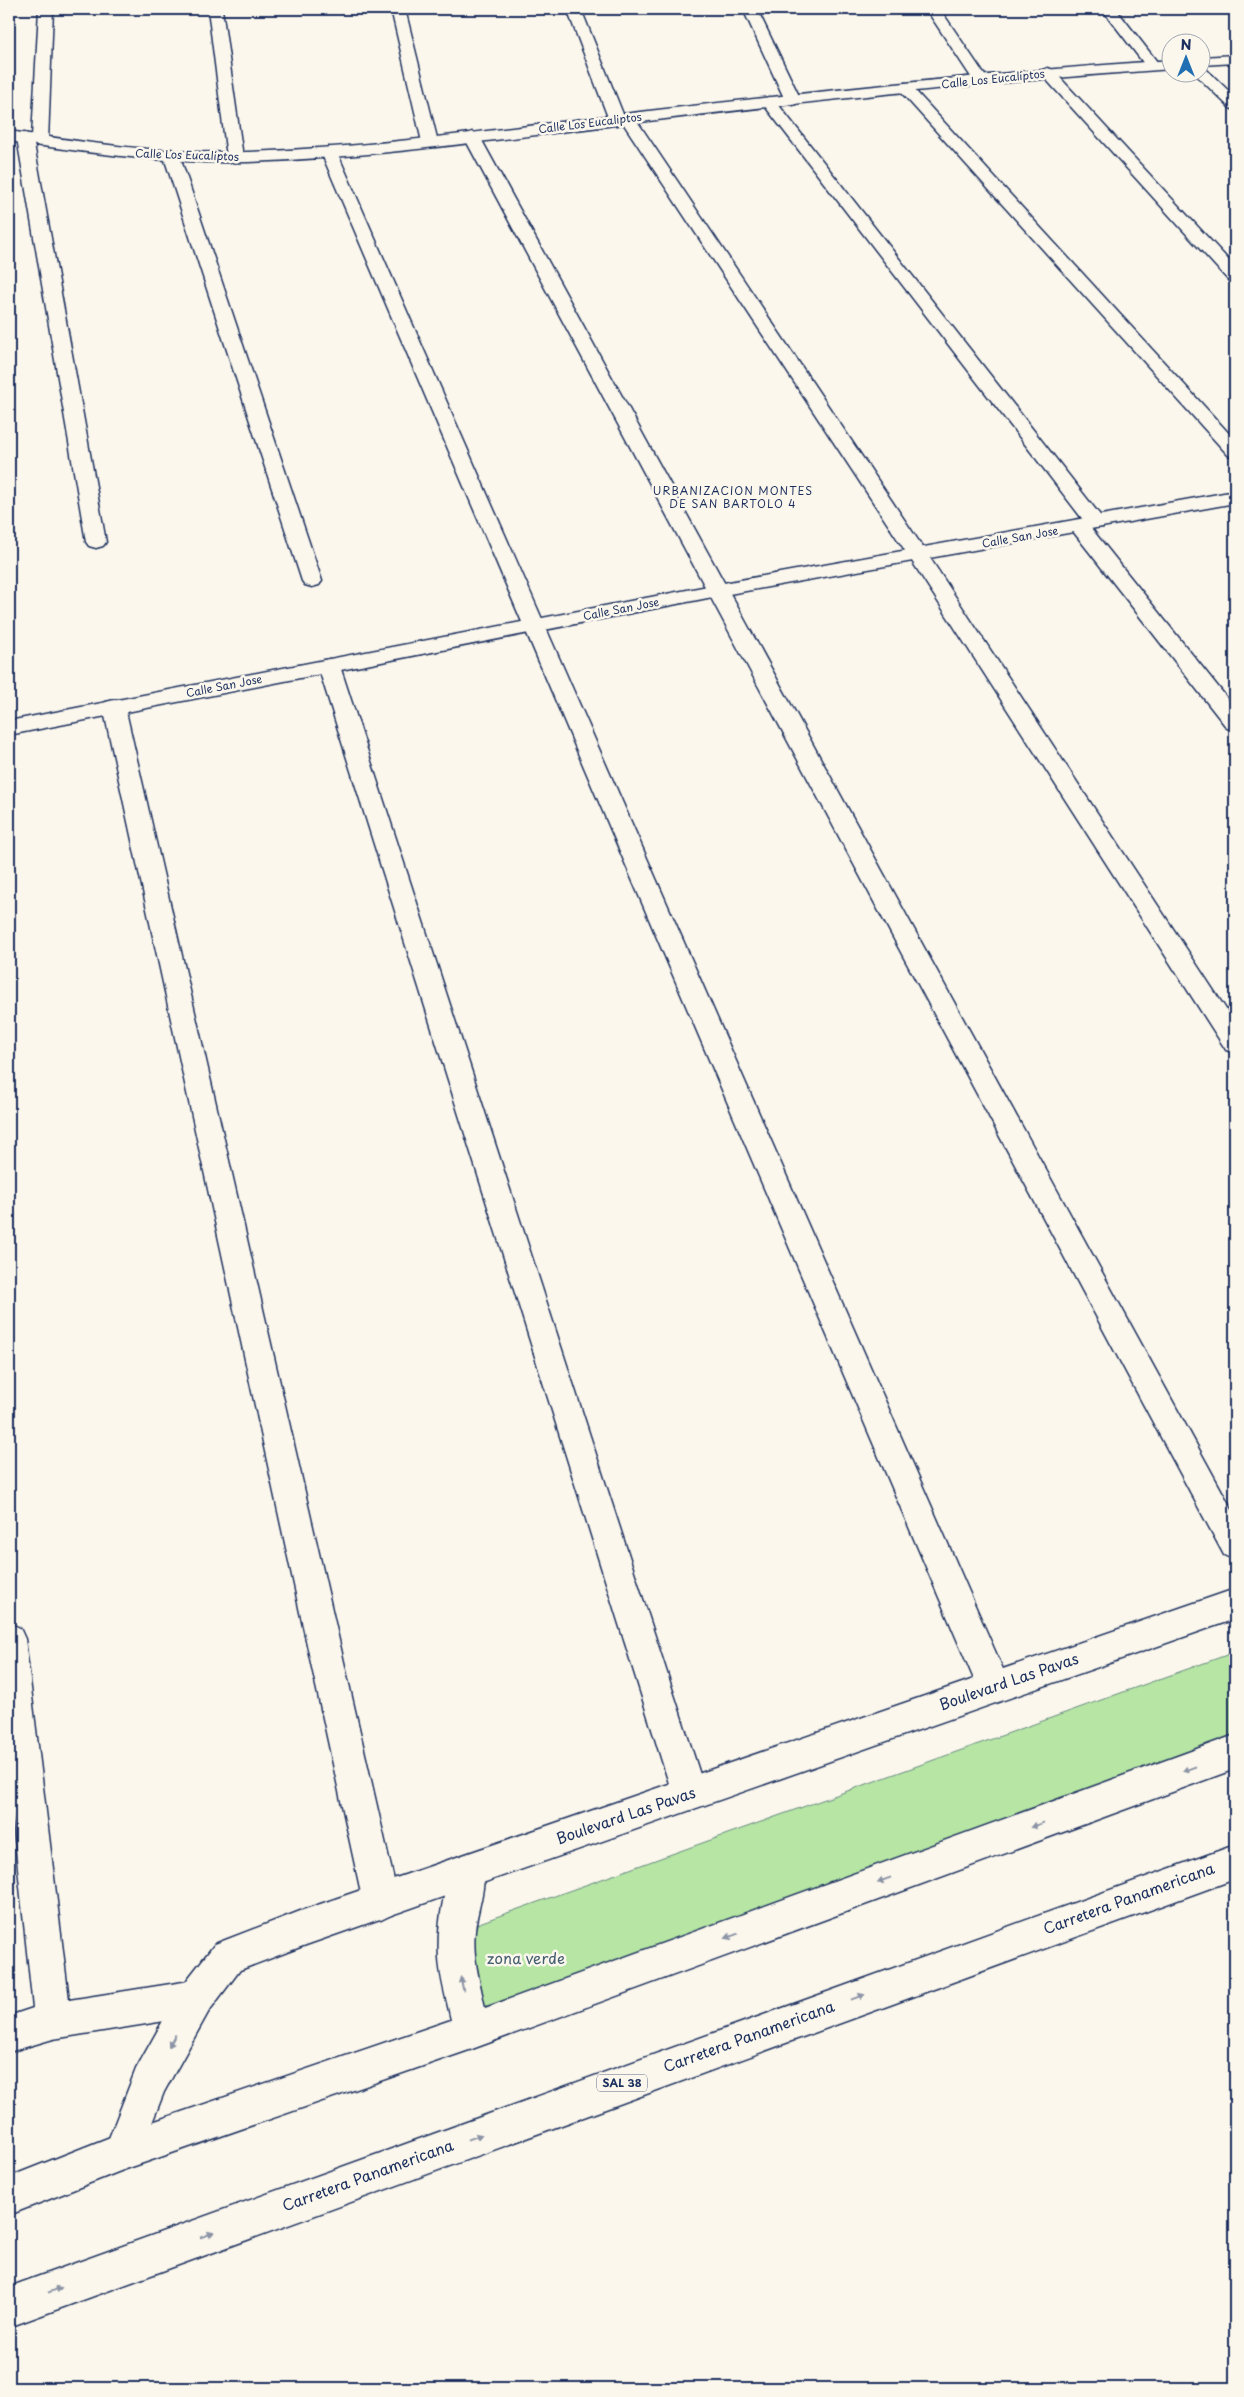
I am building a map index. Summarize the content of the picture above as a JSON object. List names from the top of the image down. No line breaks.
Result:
{"streets":{"main road":["Calle Los Eucaliptos","Calle San Jose","Boulevard Las Pavas","Carretera Panamericana","SAL 38"]},"districts":["URBANIZACION MONTES DE SAN BARTOLO 4"],"parks":["zona verde"],"north":"top"}
